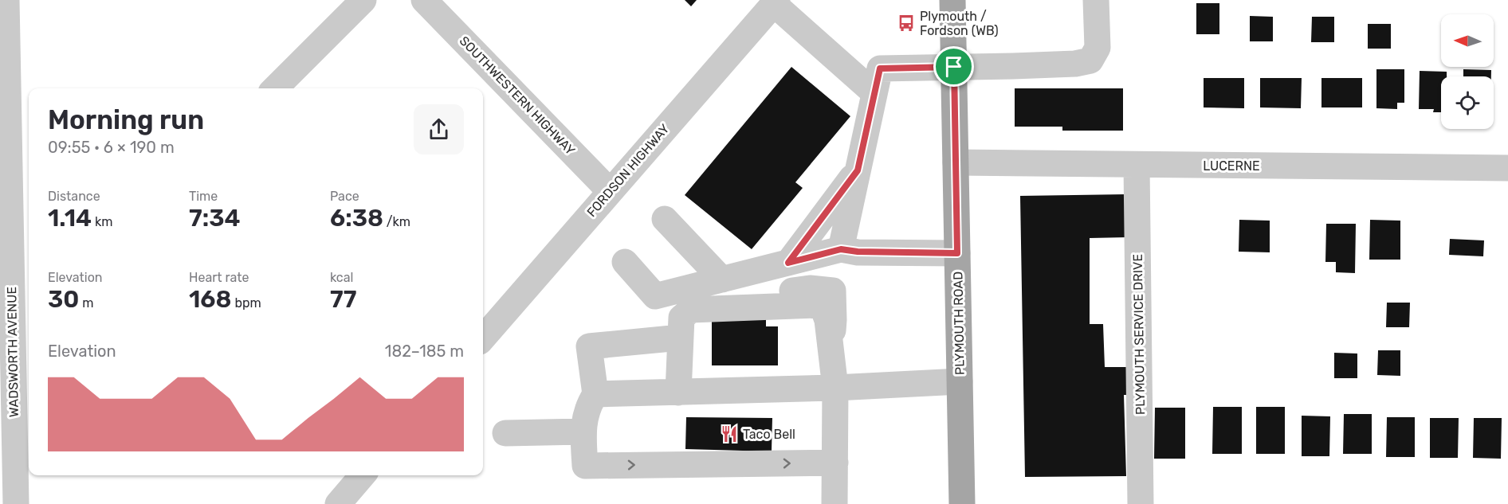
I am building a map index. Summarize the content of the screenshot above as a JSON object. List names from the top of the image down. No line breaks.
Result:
{"streets":{"main road":["PLYMOUTH ROAD"],"street":["SOUTHWESTERN HIGHWAY","LUCERNE","FORDSON HIGHWAY","PLYMOUTH SERVICE DRIVE","WADSWORTH AVENUE"]},"crossings":[["SOUTHWESTERN HIGHWAY","FORDSON HIGHWAY"],["LUCERNE","PLYMOUTH ROAD"],["LUCERNE","PLYMOUTH SERVICE DRIVE"]],"places":{"bus stop":["Plymouth / Fordson (WB)"],"restaurant":["Taco Bell"]},"north":"left","page":{"heading":["Morning run","09:55 · 6 × 190 m"],"stats":[["Distance","1.14 km"],["Time","7:34"],["Pace","6:38 /km"],["Elevation","30 m"],["Heart rate","168 bpm"],["kcal","77"]],"chart":["Elevation","182–185 m"]}}
